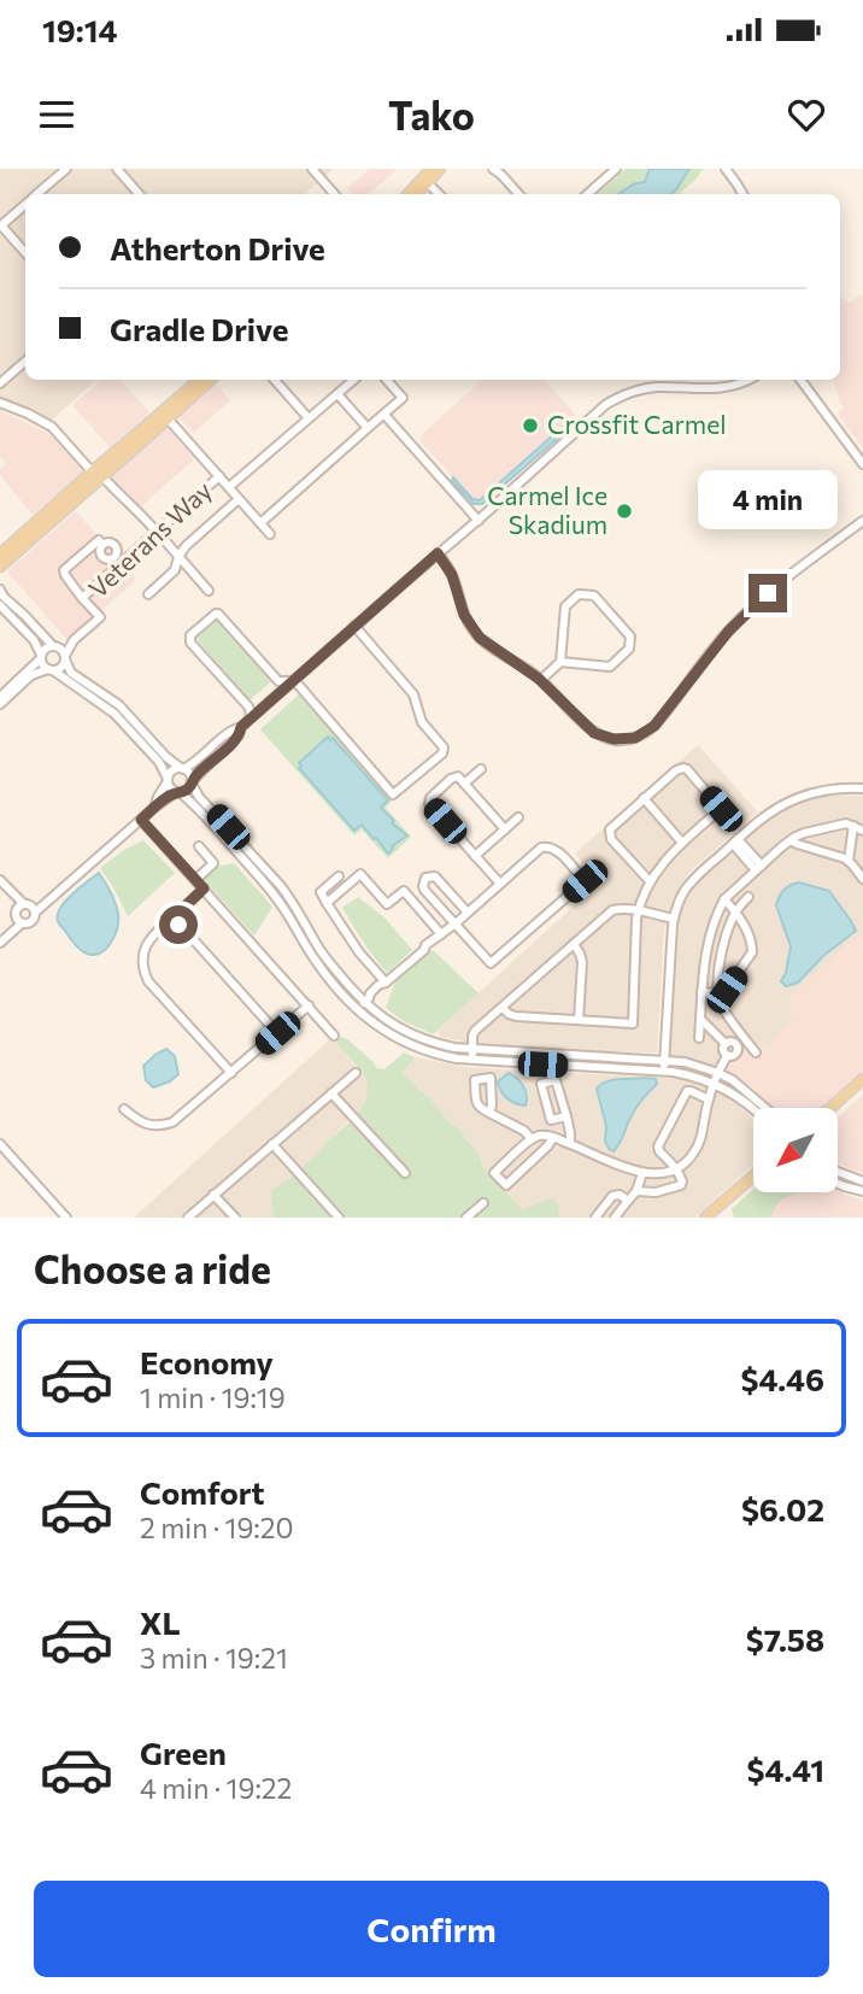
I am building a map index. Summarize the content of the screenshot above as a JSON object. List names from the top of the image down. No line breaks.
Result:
{"streets":{"street":["Veterans Way"]},"places":["Crossfit Carmel","Carmel Ice Skadium"],"north":"bottom left","page":{"status":"19:14","header":"Tako","banner":["Atherton Drive","Gradle Drive"],"bubble":"4 min","heading":"Choose a ride","list":[{"name":"Economy","note":"1 min · 19:19","value":"$4.46"},{"name":"Comfort","note":"2 min · 19:20","value":"$6.02"},{"name":"XL","note":"3 min · 19:21","value":"$7.58"},{"name":"Green","note":"4 min · 19:22","value":"$4.41"}],"buttons":"Confirm"}}
